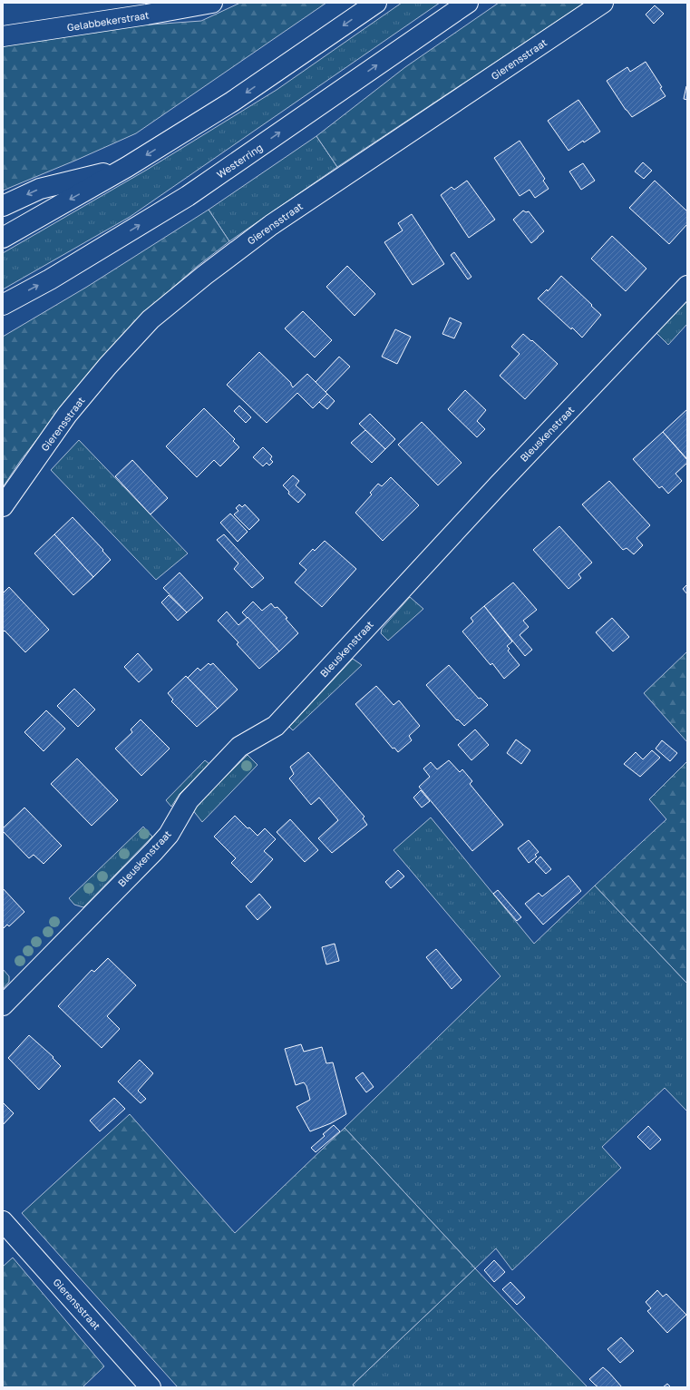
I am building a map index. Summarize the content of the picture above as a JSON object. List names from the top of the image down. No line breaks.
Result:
{"streets":{"main road":["Gelabbekerstraat","Gierensstraat","Westerring","Bleuskenstraat"]}}
